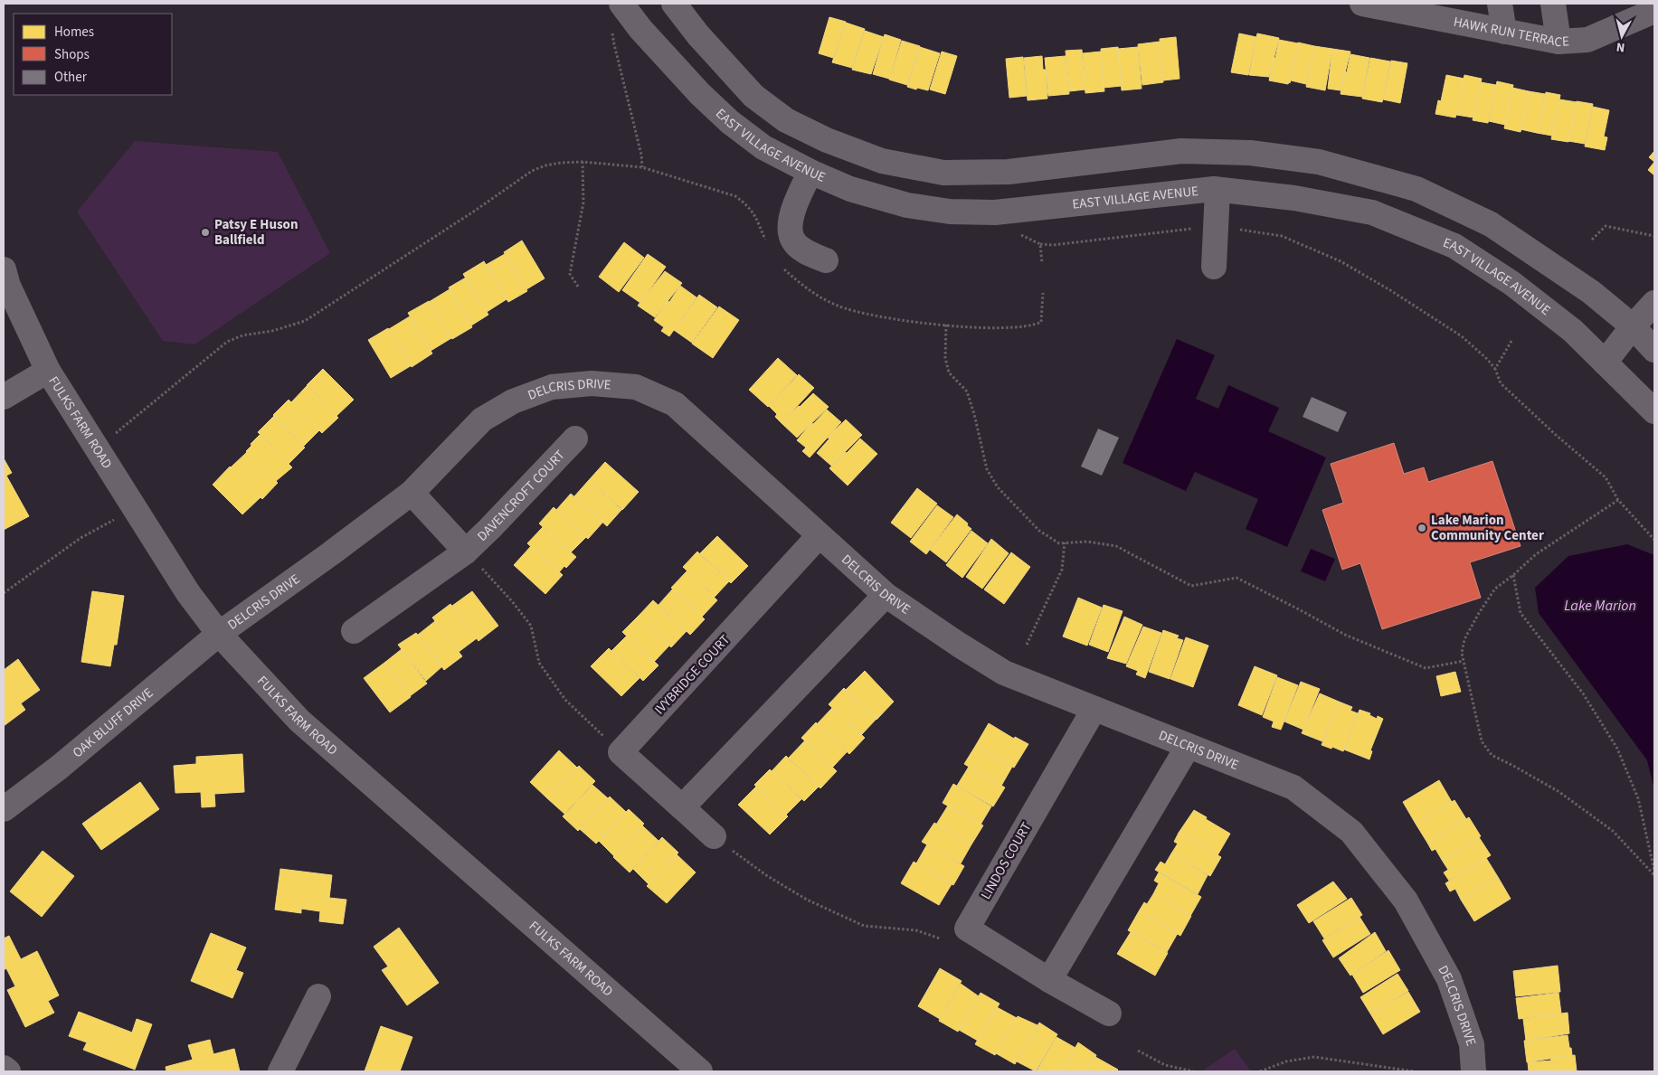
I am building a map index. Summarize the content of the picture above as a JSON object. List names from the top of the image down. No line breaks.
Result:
{"streets":{"street":["HAWK RUN TERRACE","EAST VILLAGE AVENUE","DELCRIS DRIVE","FULKS FARM ROAD","DAVENCROFT COURT","IVYBRIDGE COURT","OAK BLUFF DRIVE","LINDOS COURT"]},"crossings":[["DELCRIS DRIVE","FULKS FARM ROAD"],["DELCRIS DRIVE","DAVENCROFT COURT"],["DELCRIS DRIVE","IVYBRIDGE COURT"],["DELCRIS DRIVE","OAK BLUFF DRIVE"],["DELCRIS DRIVE","LINDOS COURT"],["FULKS FARM ROAD","OAK BLUFF DRIVE"]],"water":["Lake Marion"],"places":["Patsy E Huson Ballfield","Lake Marion Community Center"],"legend":["Homes","Shops","Other"],"north":"bottom"}
